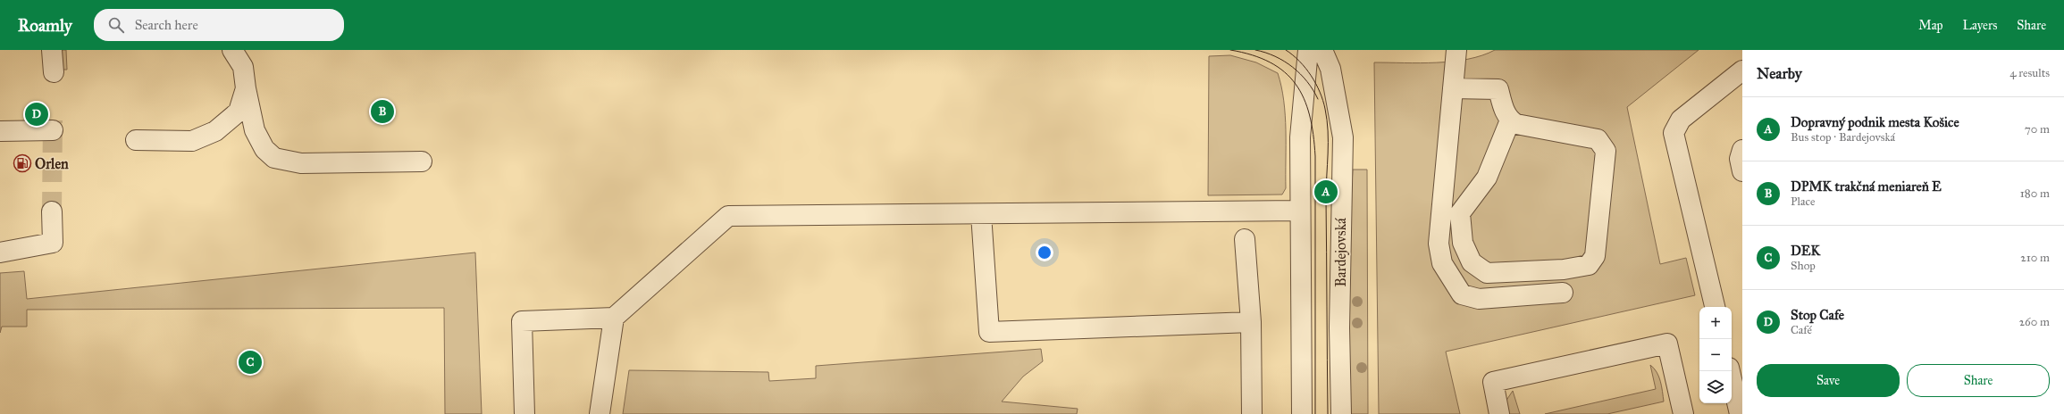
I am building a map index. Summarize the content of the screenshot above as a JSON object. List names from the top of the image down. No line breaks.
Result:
{"streets":{"street":["Bardejovská"]},"places":{"fuel station":["Orlen"]},"page":{"header":"Roamly","search":"Search here","nav":["Map","Layers","Share"],"heading":["Nearby","4 results"],"list":[{"mark":"A","name":"Dopravný podnik mesta Košice","note":"Bus stop · Bardejovská","value":"70 m"},{"mark":"B","name":"DPMK trakčná meniareň E","note":"Place","value":"180 m"},{"mark":"C","name":"DEK","note":"Shop","value":"210 m"},{"mark":"D","name":"Stop Cafe","note":"Café","value":"260 m"}],"pins":["B","D","A","C"],"map_buttons":["+","−"],"buttons":["Save","Share"]}}
